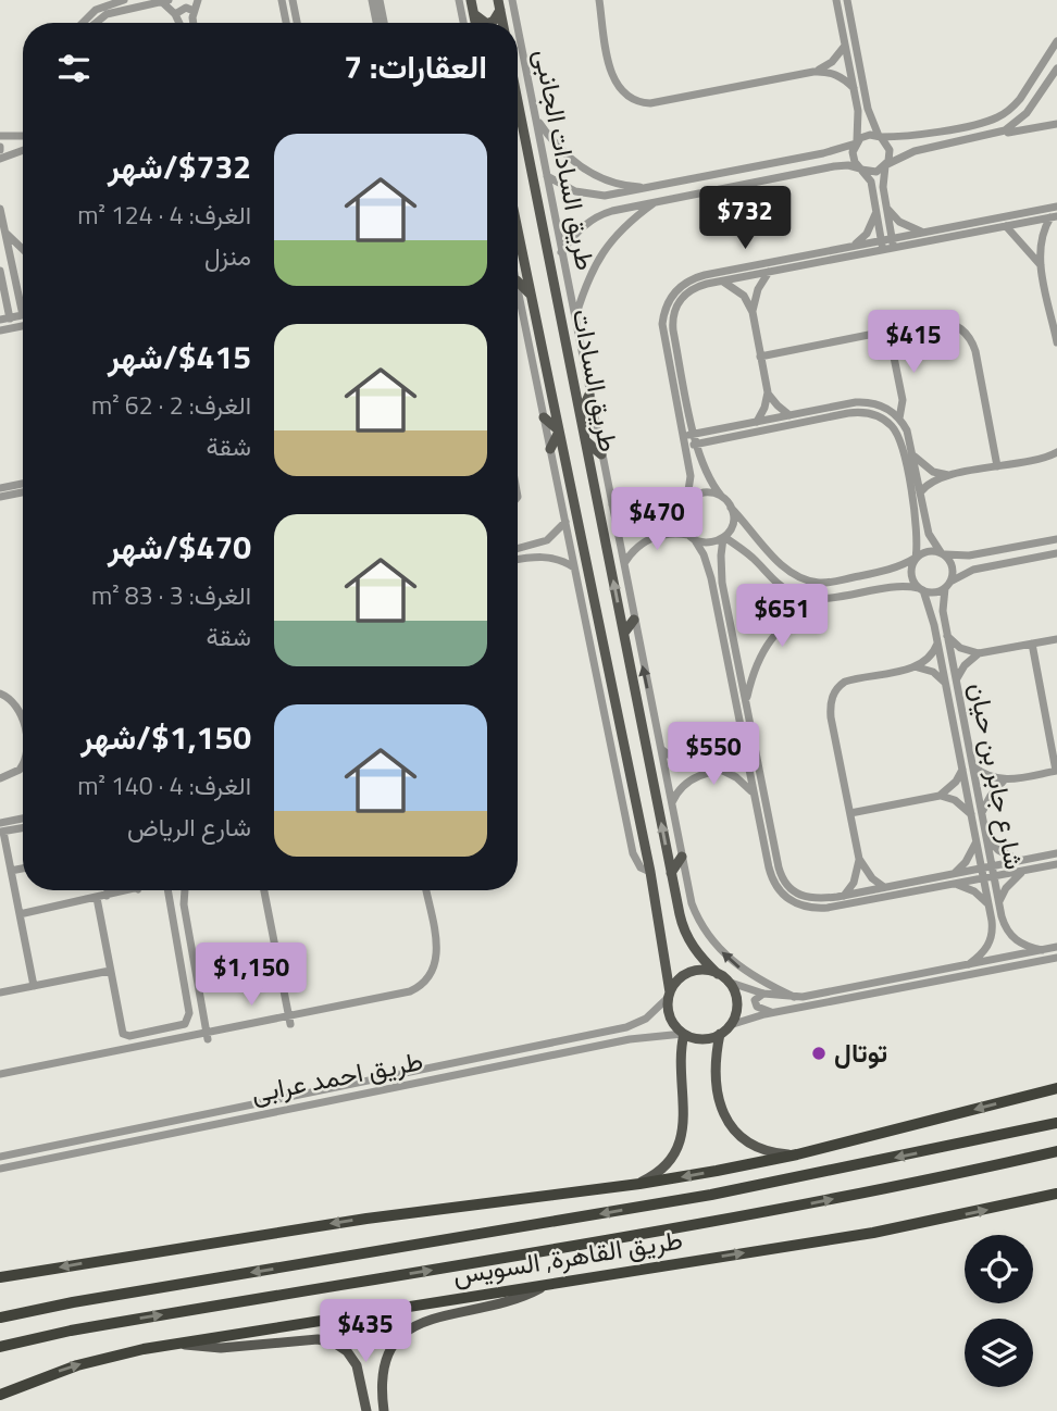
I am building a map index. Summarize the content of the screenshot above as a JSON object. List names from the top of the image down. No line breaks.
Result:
{"streets":{"highway":["طريق القاهرة, السويس"],"main road":["طريق السادات"],"street":["طريق السادات الجانبى","شارع جابر بن حيان","طريق احمد عرابى"]},"crossings":[["طريق السادات","طريق احمد عرابى"]],"places":["توتال"],"page":{"heading":"العقارات: 7","list":[{"name":"$732/شهر","note":"الغرف: 4 · 124 m² · منزل"},{"name":"$415/شهر","note":"الغرف: 2 · 62 m² · شقة"},{"name":"$470/شهر","note":"الغرف: 3 · 83 m² · شقة"},{"name":"$1,150/شهر","note":"الغرف: 4 · 140 m² · شارع الرياض"}],"price":["$732","$415","$470","$651","$550","$1,150","$435"]}}
